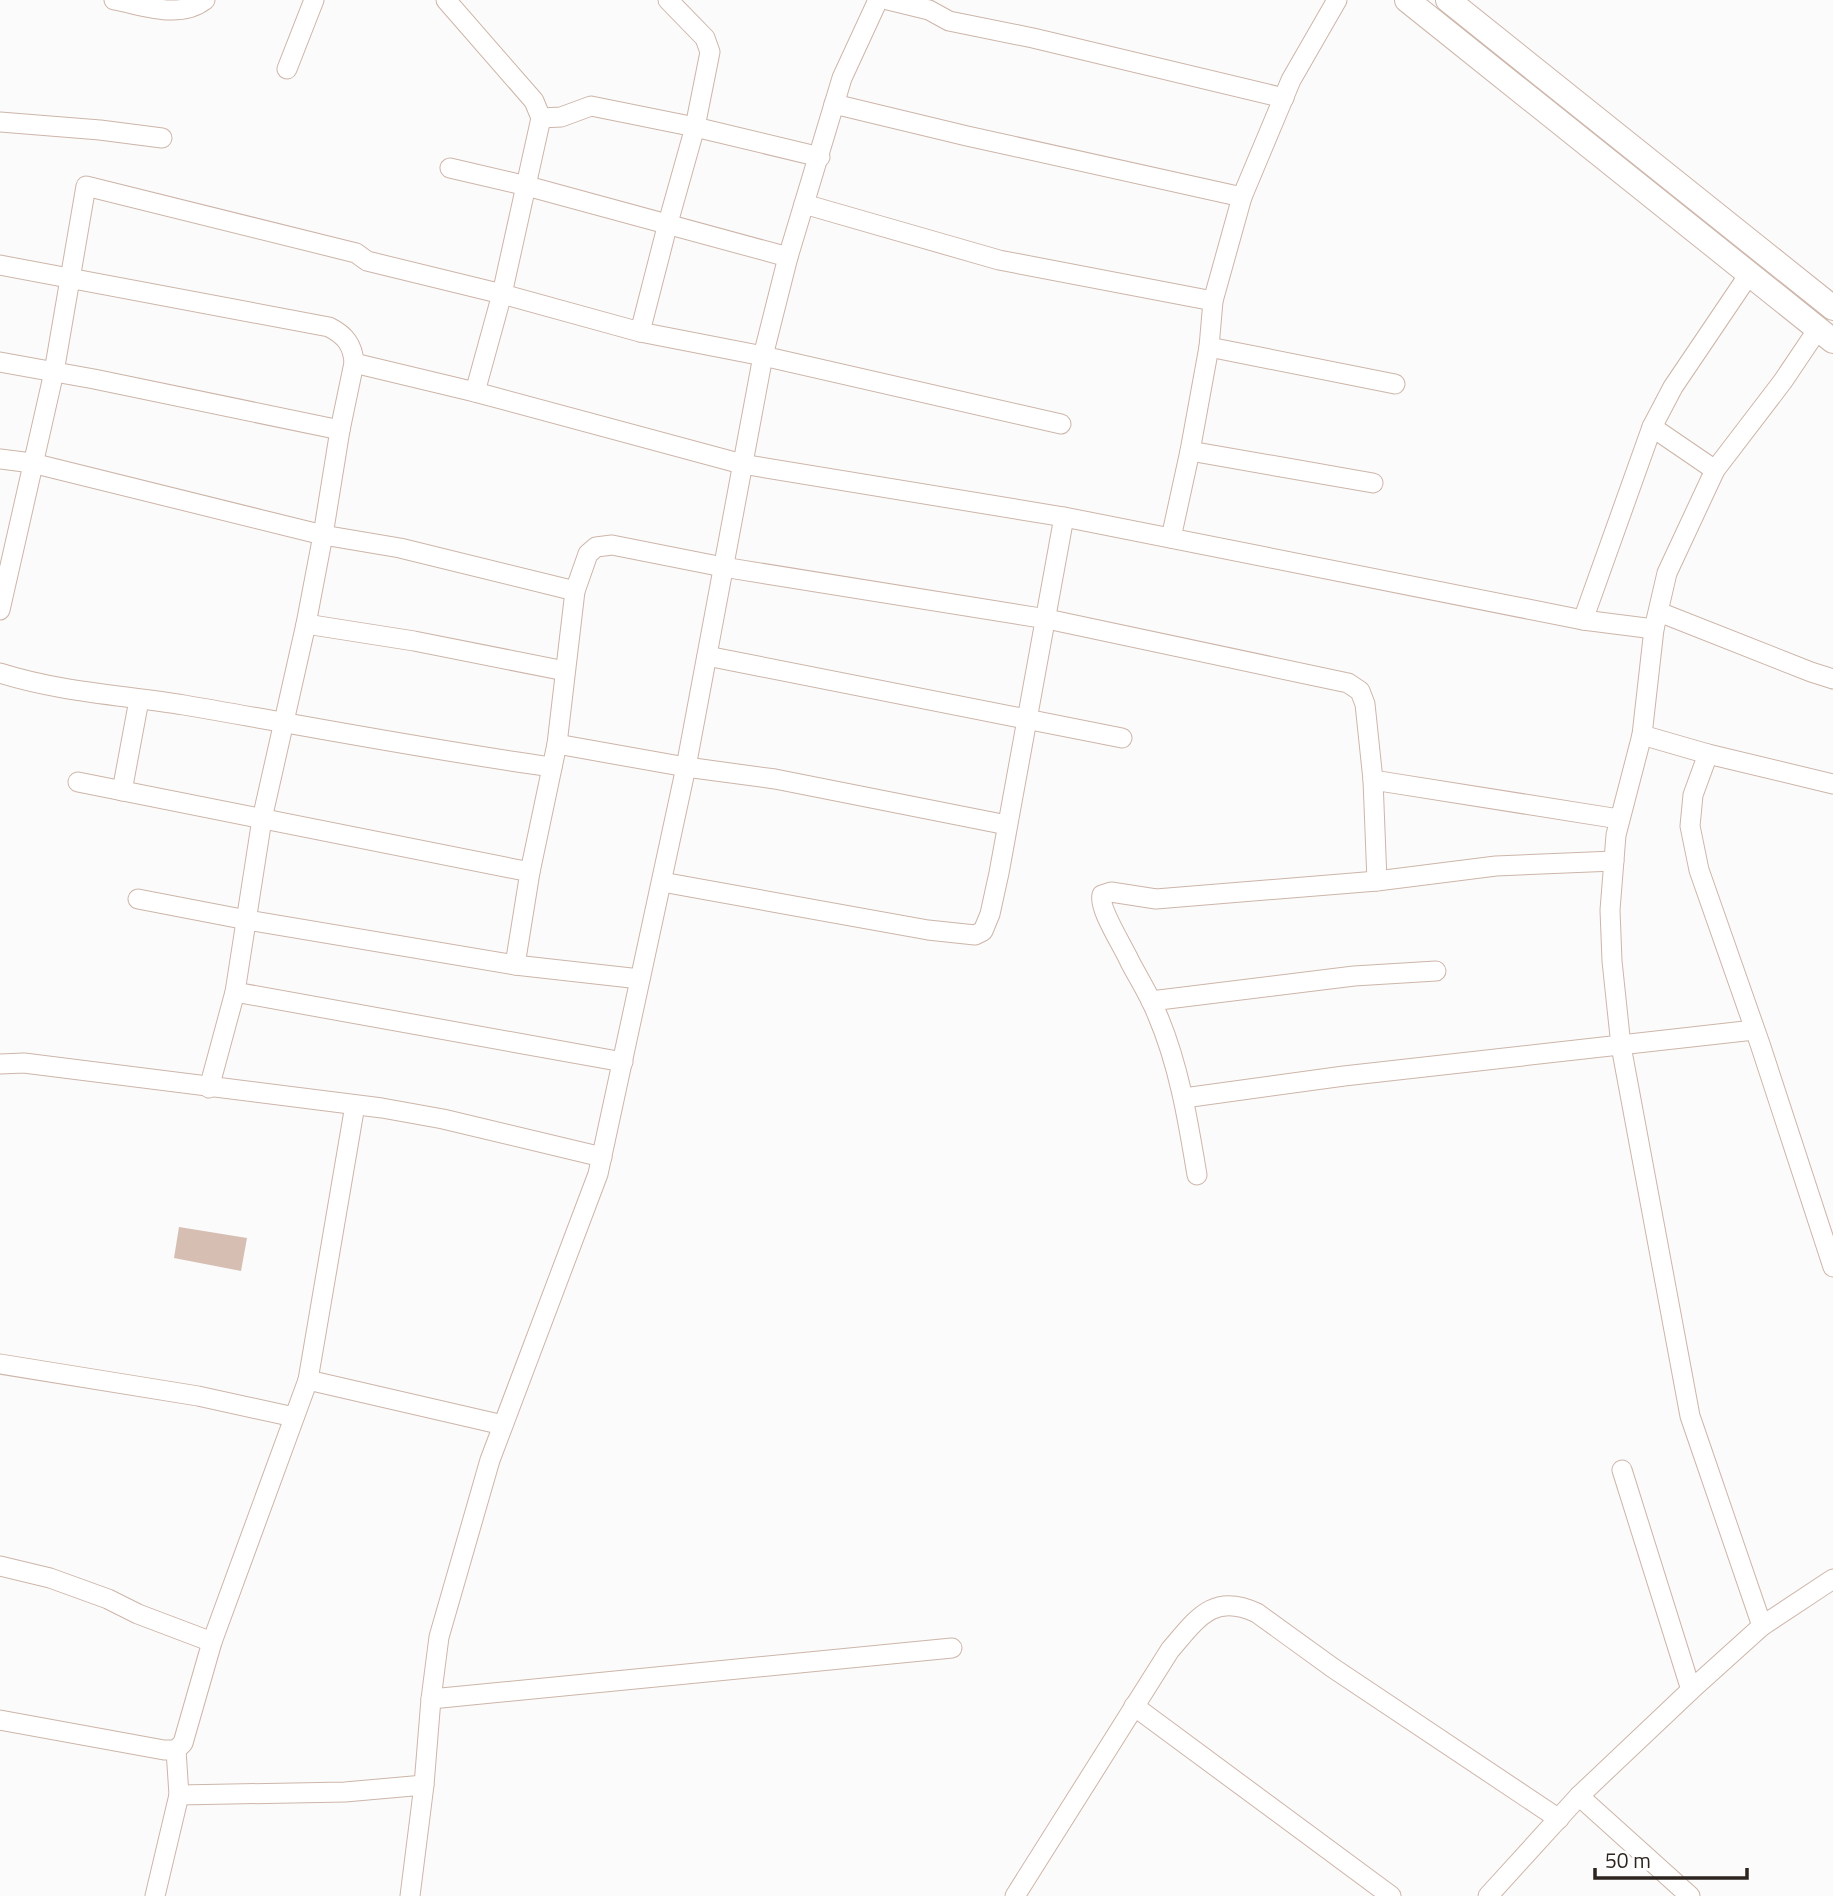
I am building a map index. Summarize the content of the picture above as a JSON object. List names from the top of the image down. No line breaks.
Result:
{"scale_bar":"50 m"}
